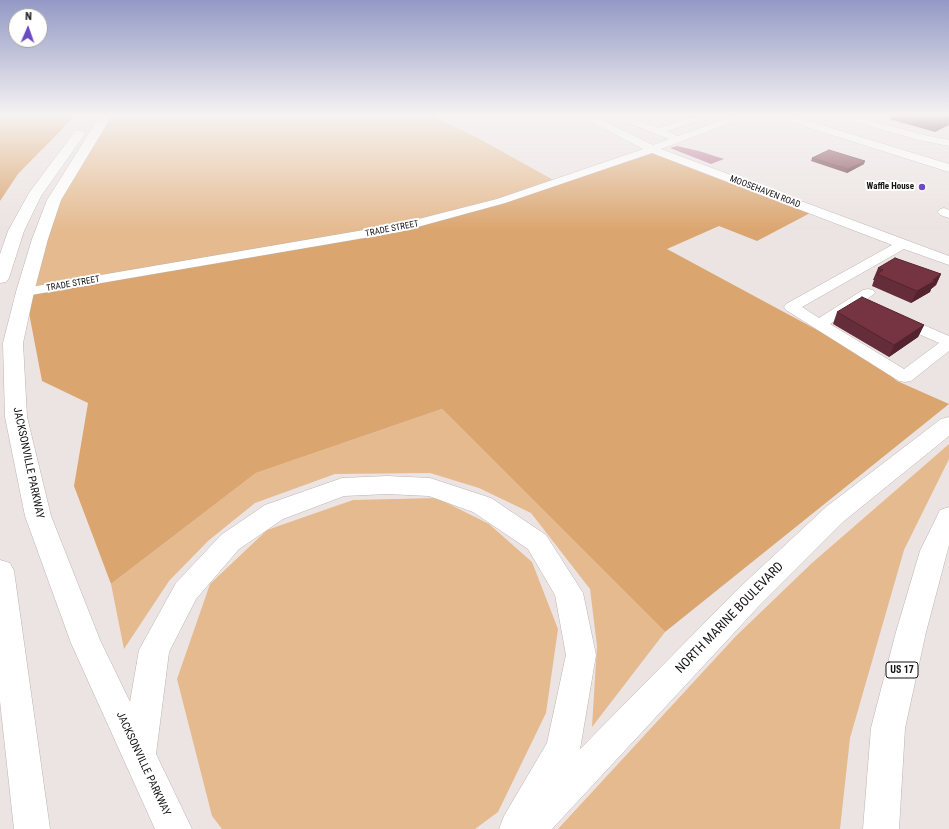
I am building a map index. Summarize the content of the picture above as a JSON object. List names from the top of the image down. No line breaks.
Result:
{"streets":{"main road":["JACKSONVILLE PARKWAY","NORTH MARINE BOULEVARD","US 17"],"street":["MOOSEHAVEN ROAD","TRADE STREET"]},"crossings":[["TRADE STREET","JACKSONVILLE PARKWAY"]],"places":["Waffle House"],"north":"top"}
